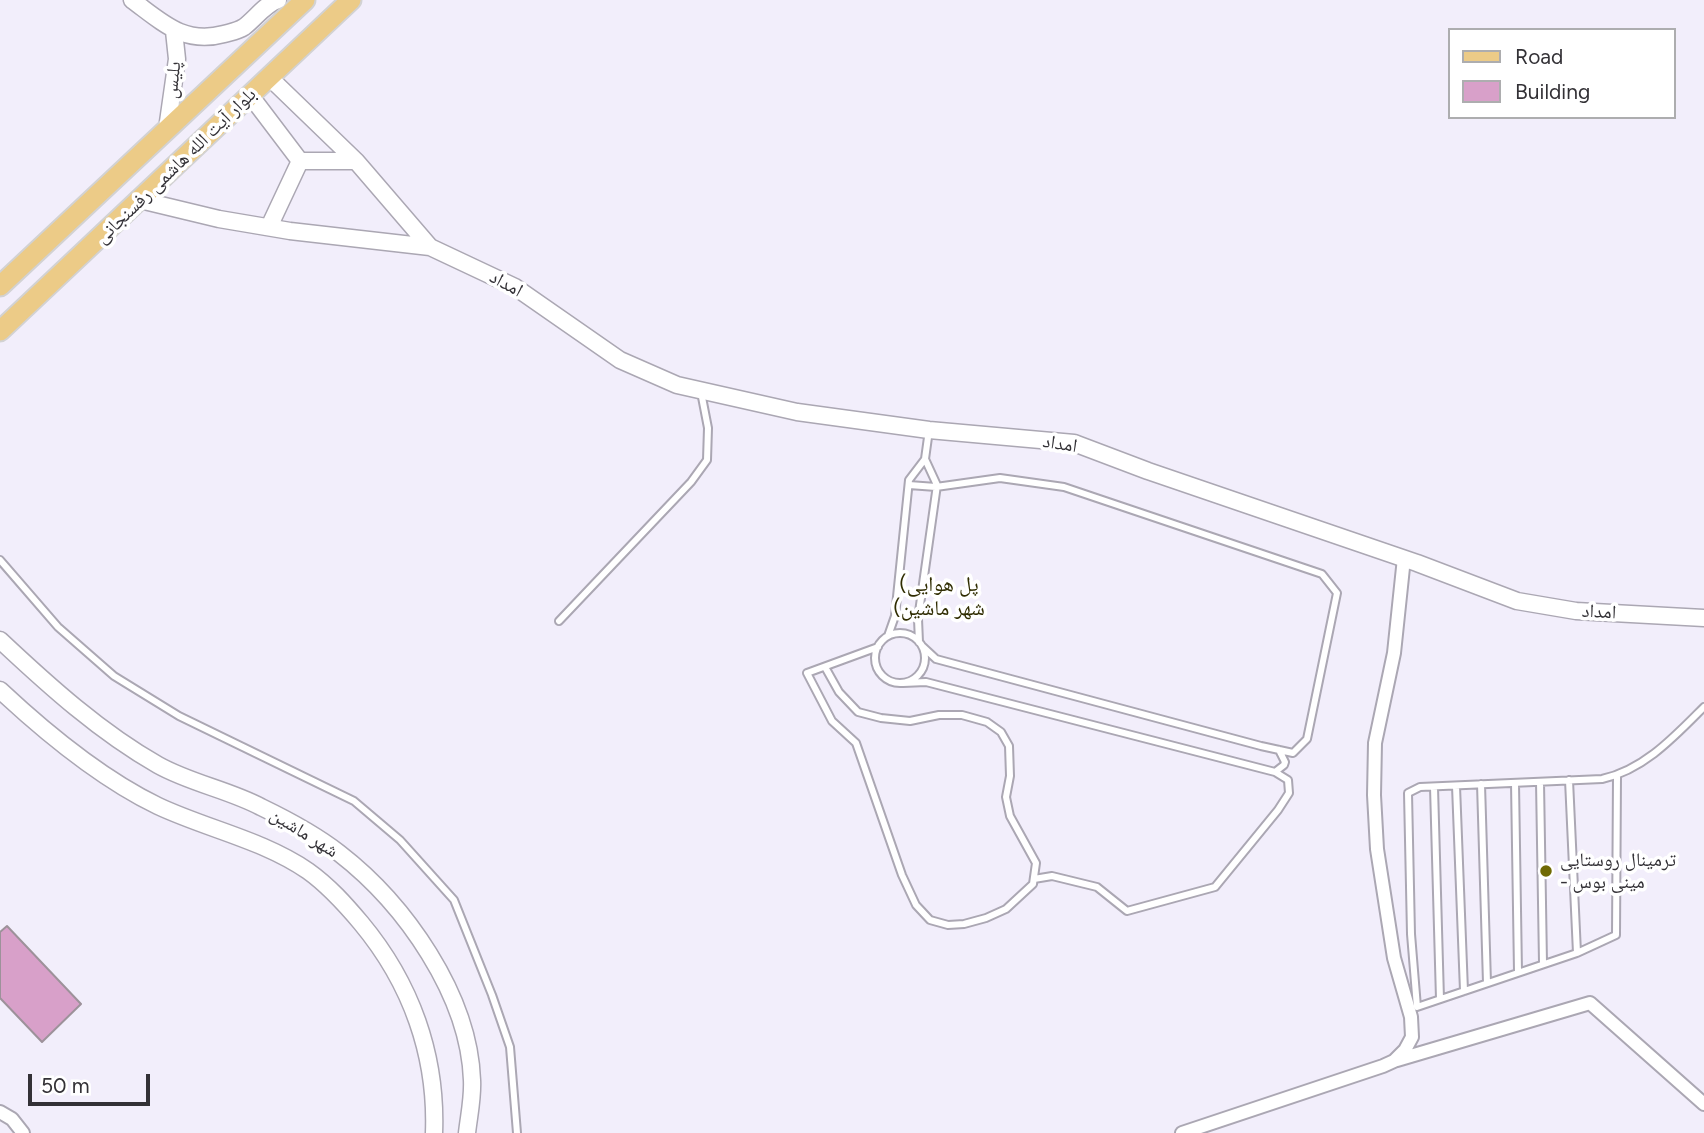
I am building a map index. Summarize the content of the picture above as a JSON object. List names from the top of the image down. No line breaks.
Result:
{"streets":{"main road":["بلوار آیت الله هاشمی رفسنجانی"],"street":["پلیس","امداد","شهر ماشین"]},"crossings":[["پلیس","بلوار آیت الله هاشمی رفسنجانی"]],"districts":["(پل هوایی (شهر ماشین"],"places":["ترمینال روستایی - مینی بوس"],"legend":["Road","Building"],"scale_bar":"50 m"}
